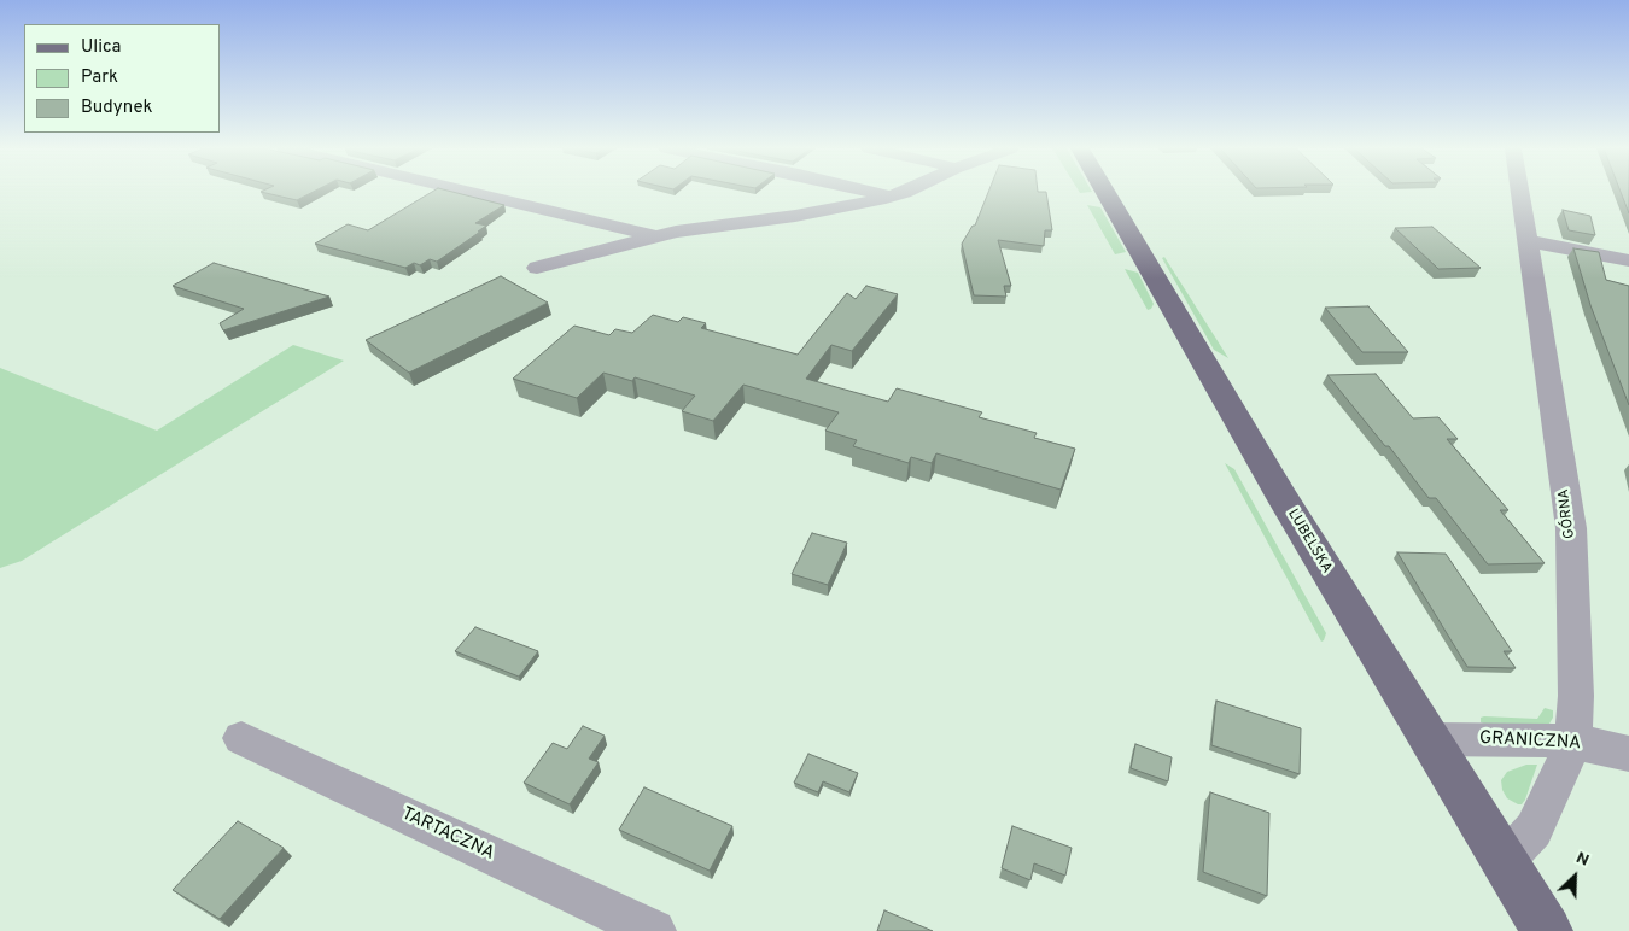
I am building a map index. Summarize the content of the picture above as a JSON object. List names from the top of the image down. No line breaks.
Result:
{"streets":{"main road":["LUBELSKA"],"street":["GÓRNA","GRANICZNA","TARTACZNA"]},"crossings":[["GÓRNA","LUBELSKA"],["GÓRNA","GRANICZNA"],["LUBELSKA","GRANICZNA"]],"legend":["Ulica","Park","Budynek"],"north":"top right"}
